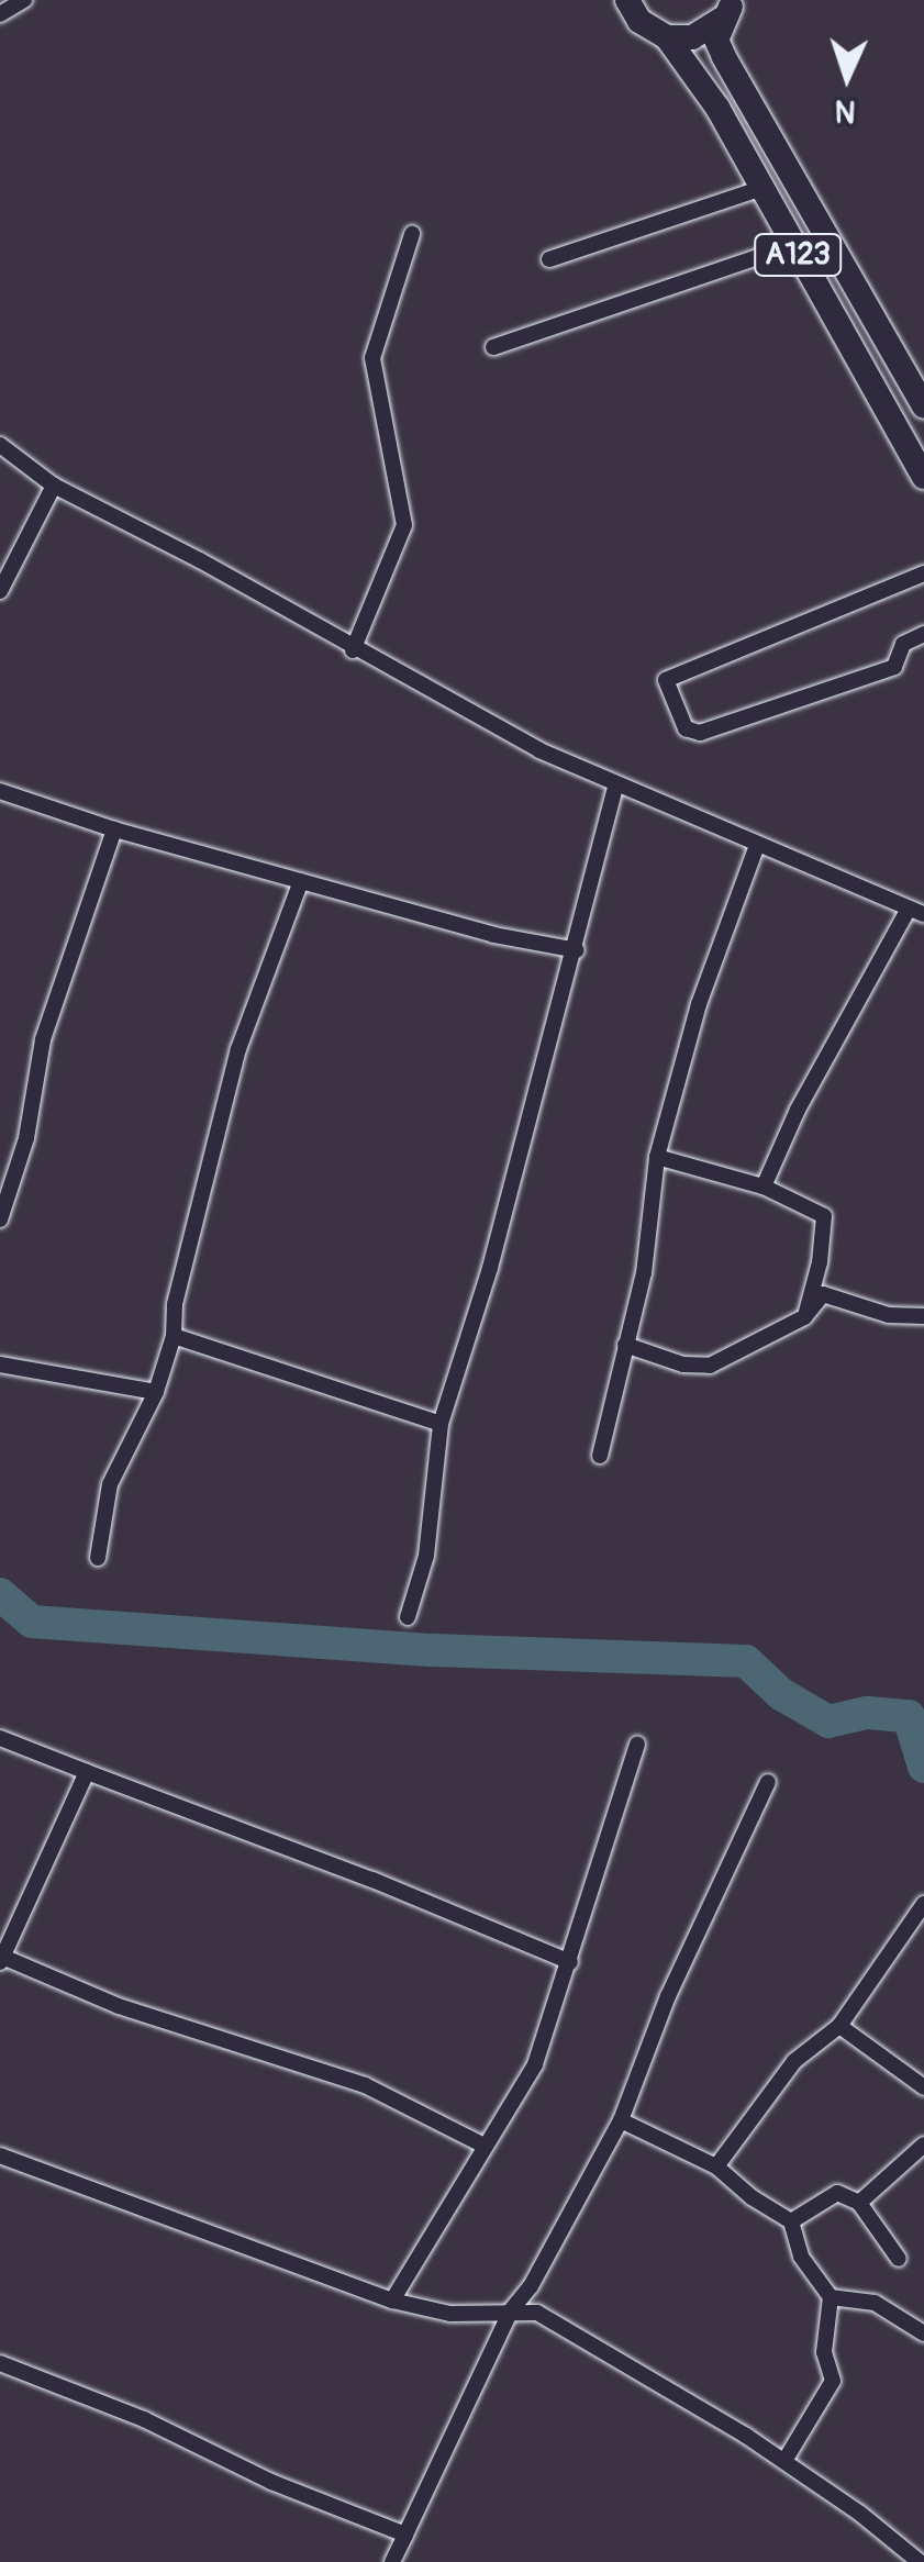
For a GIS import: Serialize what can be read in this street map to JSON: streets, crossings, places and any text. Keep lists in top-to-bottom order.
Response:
{
  "streets": {
    "highway": ["A123"]
  },
  "north": "bottom"
}
